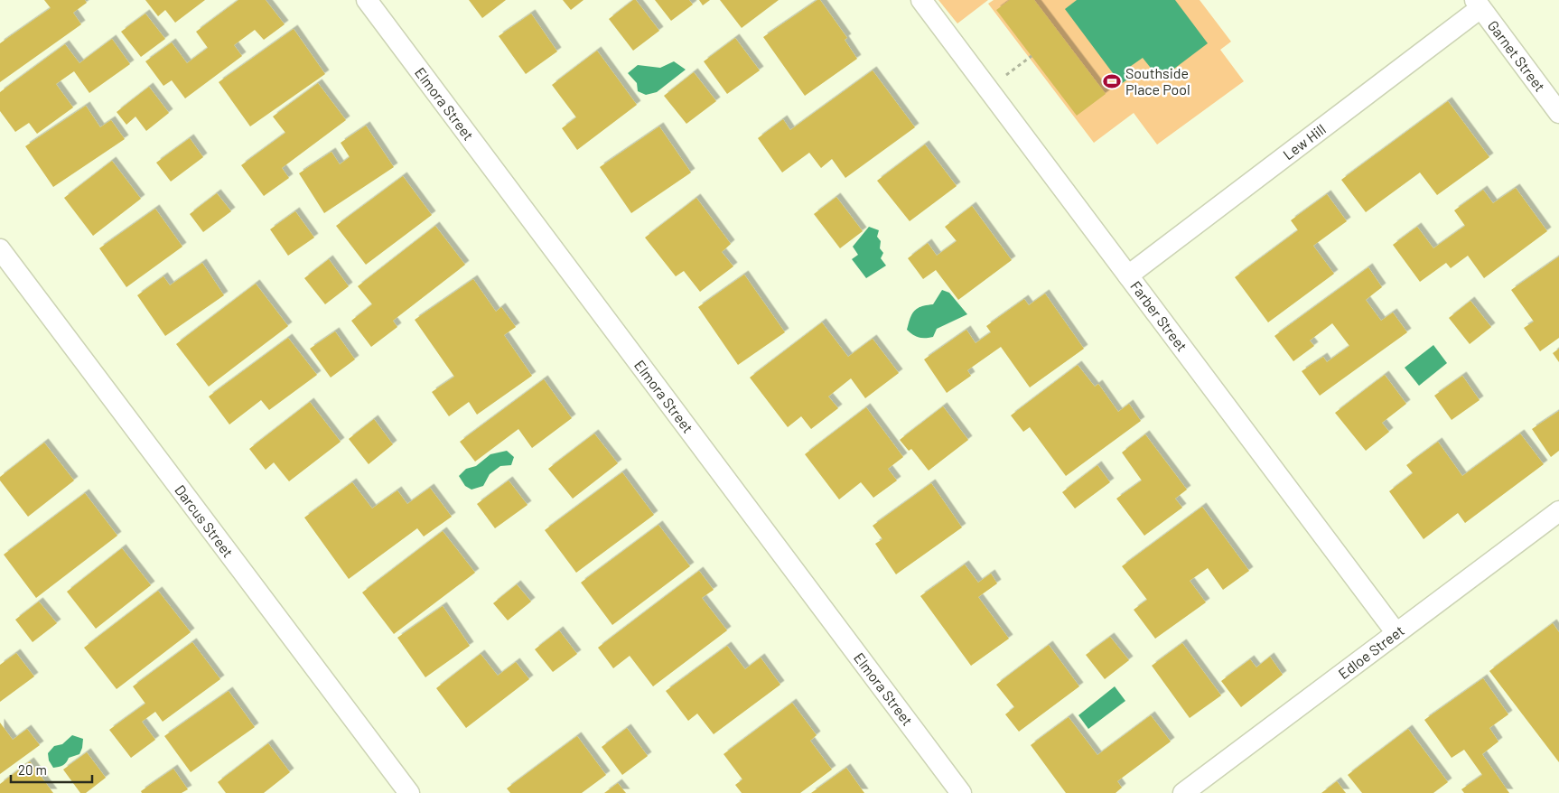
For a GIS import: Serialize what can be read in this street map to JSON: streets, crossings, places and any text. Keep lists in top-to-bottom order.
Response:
{
  "streets": {
    "street": [
      "Garnet Street",
      "Elmora Street",
      "Lew Hill",
      "Farber Street",
      "Darcus Street",
      "Edloe Street"
    ]
  },
  "crossings": [
    ["Garnet Street", "Lew Hill"],
    ["Lew Hill", "Farber Street"],
    ["Farber Street", "Edloe Street"]
  ],
  "places": {
    "sports": ["Southside Place Pool"]
  },
  "scale_bar": "20 m"
}
